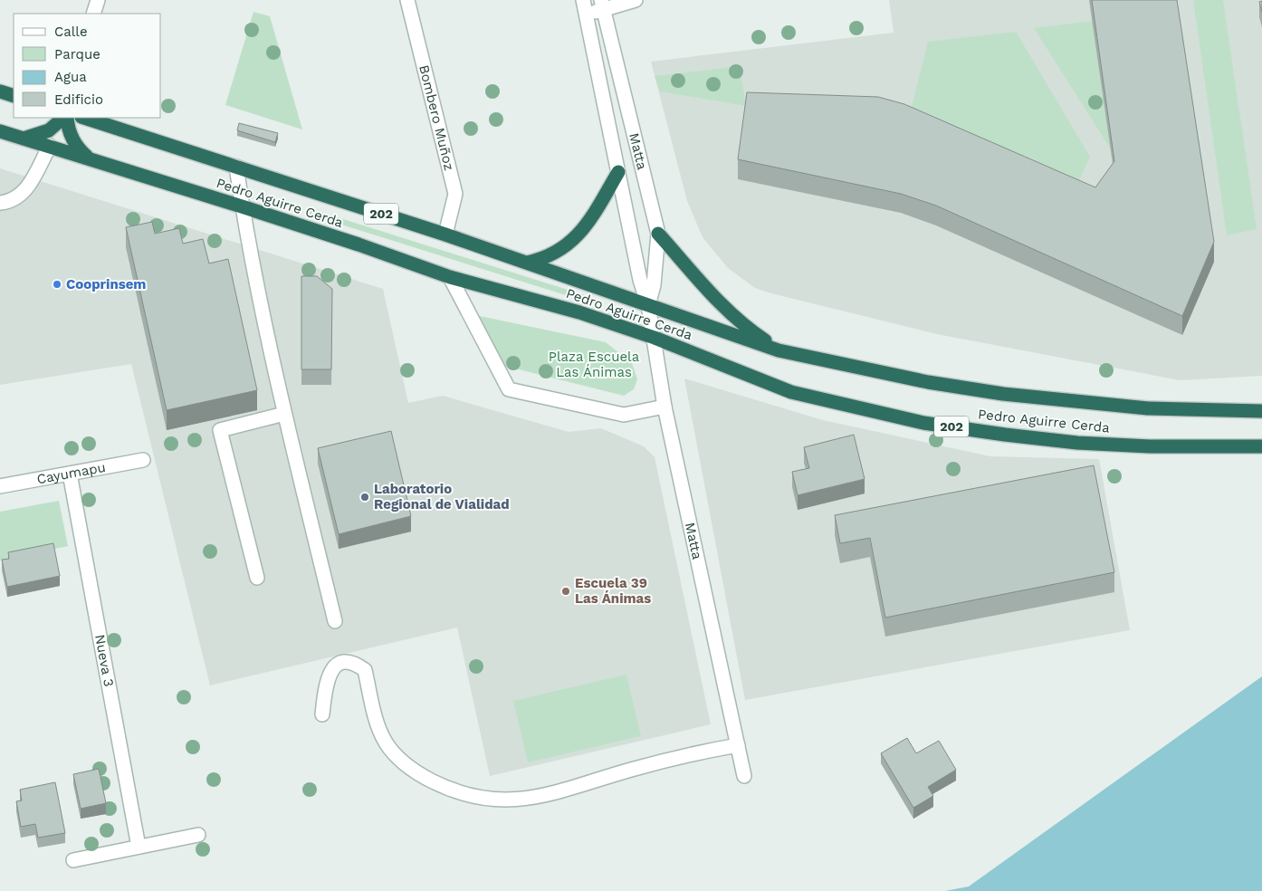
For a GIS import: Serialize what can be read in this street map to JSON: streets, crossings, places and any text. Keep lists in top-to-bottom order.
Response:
{
  "streets": {
    "highway": ["Pedro Aguirre Cerda", "202"],
    "street": [
      "Bombero Muñoz",
      "Matta",
      "Cayumapu",
      "Nueva 3"
    ]
  },
  "crossings": [
    ["Bombero Muñoz", "Pedro Aguirre Cerda"],
    ["Matta", "Pedro Aguirre Cerda"],
    ["Cayumapu", "Nueva 3"]
  ],
  "parks": ["Plaza Escuela Las Ánimas"],
  "places": ["Cooprinsem", "Laboratorio Regional de Vialidad", "Escuela 39 Las Ánimas"],
  "legend": [
    "Calle",
    "Parque",
    "Agua",
    "Edificio"
  ]
}
